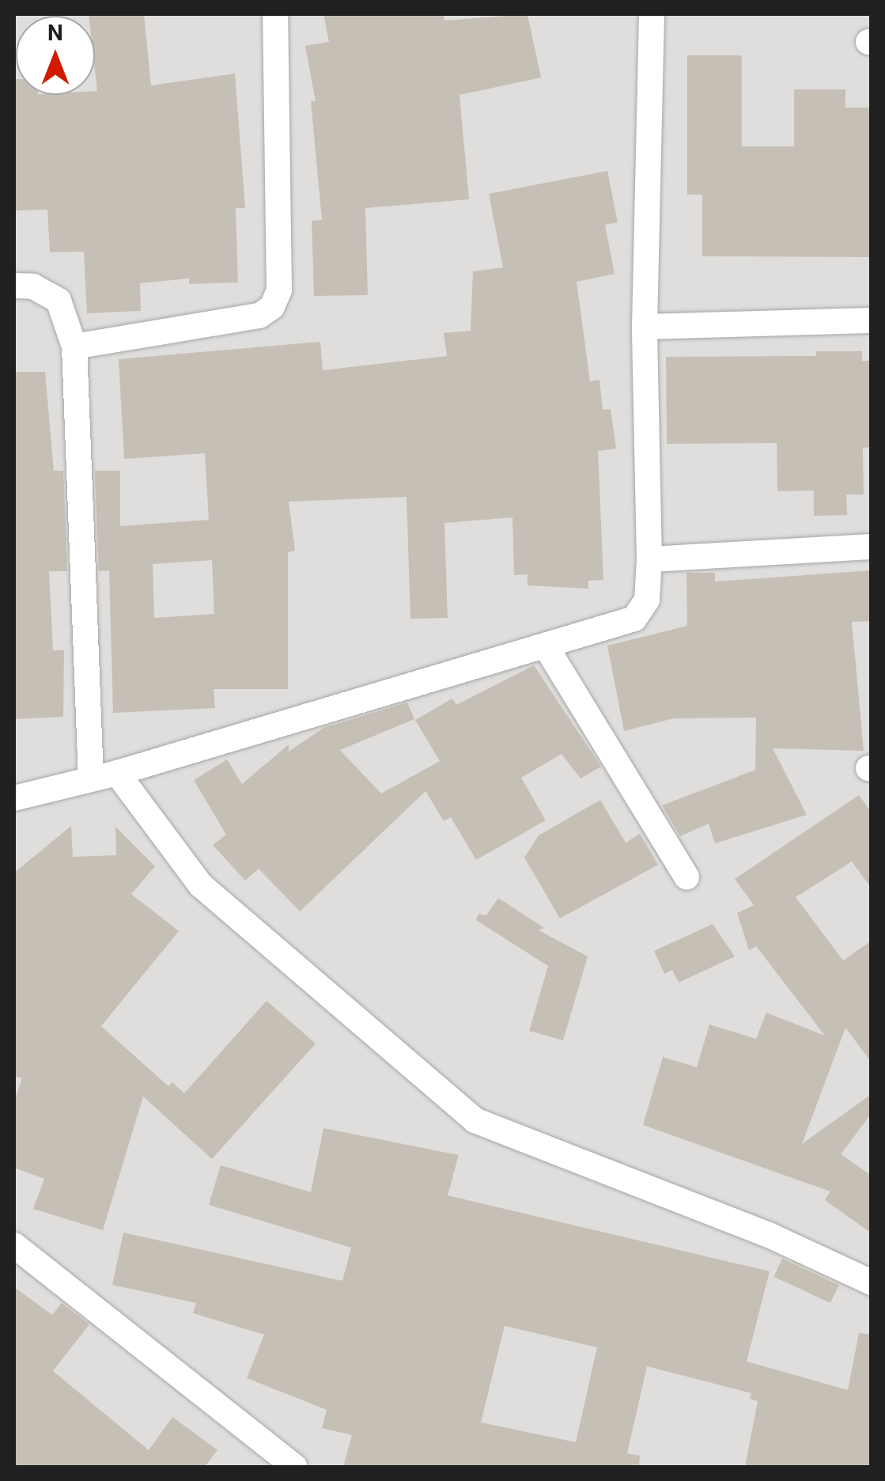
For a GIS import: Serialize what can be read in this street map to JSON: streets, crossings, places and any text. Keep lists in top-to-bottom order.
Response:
{
  "north": "top"
}
